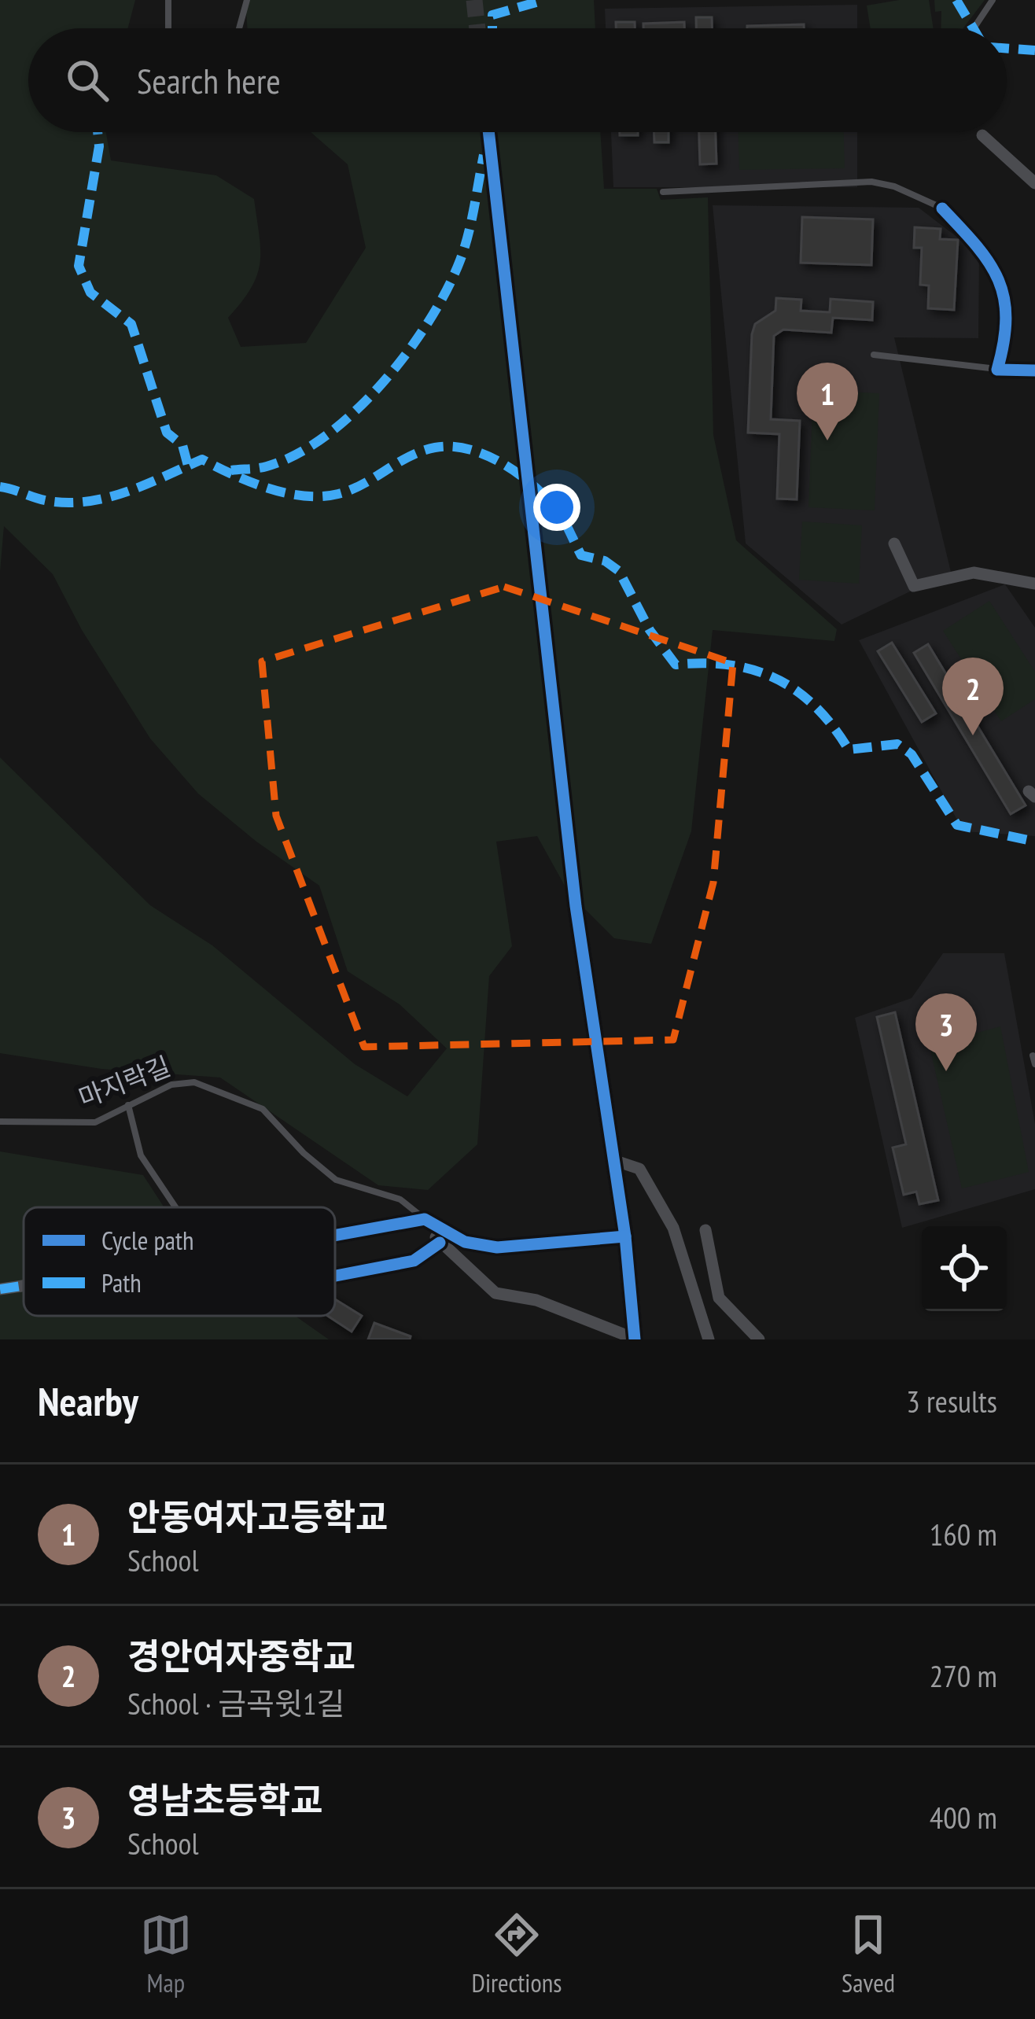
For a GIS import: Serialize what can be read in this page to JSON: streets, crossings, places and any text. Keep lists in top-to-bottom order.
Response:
{
  "streets": {
    "street": ["마지락길"]
  },
  "legend": ["Cycle path", "Path"],
  "page": {
    "search": "Search here",
    "pins": ["1", "2", "3"],
    "heading": ["Nearby", "3 results"],
    "list": [
      {
        "mark": "1",
        "name": "안동여자고등학교",
        "note": "School",
        "value": "160 m"
      },
      {
        "mark": "2",
        "name": "경안여자중학교",
        "note": "School · 금곡윗1길",
        "value": "270 m"
      },
      {
        "mark": "3",
        "name": "영남초등학교",
        "note": "School",
        "value": "400 m"
      }
    ],
    "nav": ["Map", "Directions", "Saved"]
  }
}
